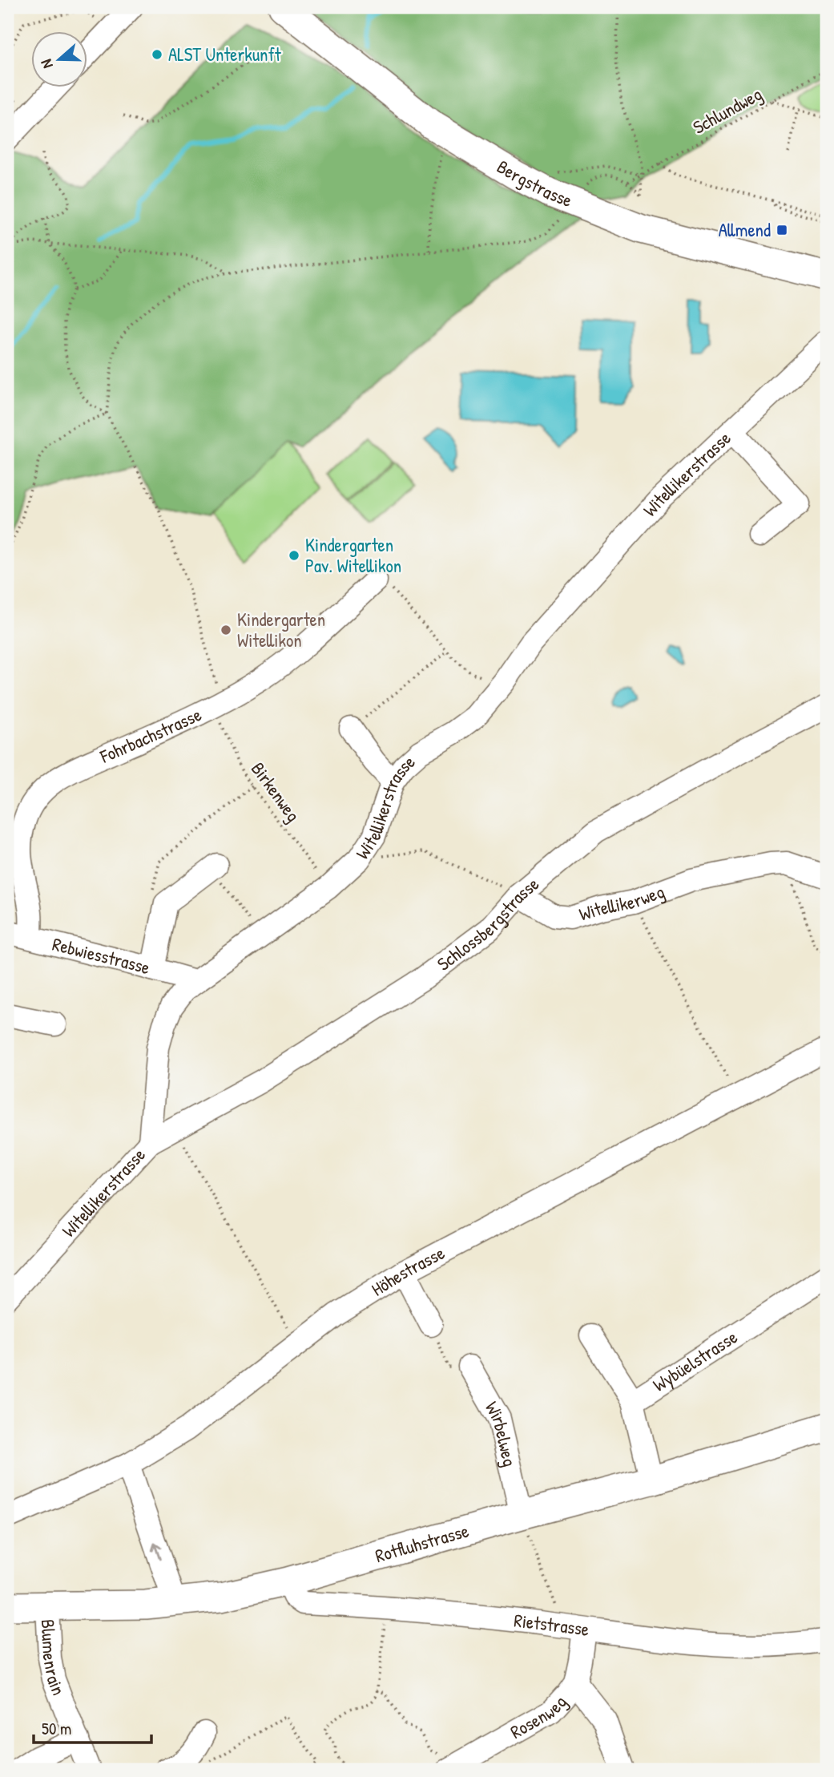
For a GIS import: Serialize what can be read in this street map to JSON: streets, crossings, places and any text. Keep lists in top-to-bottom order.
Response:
{
  "streets": {
    "main road": ["Bergstrasse", "Rotfluhstrasse"],
    "street": [
      "Witellikerstrasse",
      "Fohrbachstrasse",
      "Witellikerweg",
      "Schlossbergstrasse",
      "Rebwiesstrasse",
      "Höhestrasse",
      "Wybüelstrasse",
      "Wirbelweg",
      "Rietstrasse",
      "Blumenrain",
      "Rosenweg"
    ],
    "path": ["Schlundweg", "Birkenweg"]
  },
  "crossings": [
    ["Witellikerstrasse", "Birkenweg"],
    ["Witellikerstrasse", "Schlossbergstrasse"],
    ["Witellikerstrasse", "Rebwiesstrasse"],
    ["Fohrbachstrasse", "Birkenweg"],
    ["Fohrbachstrasse", "Rebwiesstrasse"],
    ["Witellikerweg", "Schlossbergstrasse"],
    ["Wybüelstrasse", "Rotfluhstrasse"],
    ["Wirbelweg", "Rotfluhstrasse"],
    ["Rotfluhstrasse", "Rietstrasse"],
    ["Rotfluhstrasse", "Blumenrain"],
    ["Rietstrasse", "Rosenweg"]
  ],
  "places": {
    "other": ["ALST Unterkunft", "Kindergarten Pav. Witellikon", "Kindergarten Witellikon"],
    "transit": ["Allmend"]
  },
  "scale_bar": "50 m",
  "north": "left"
}
